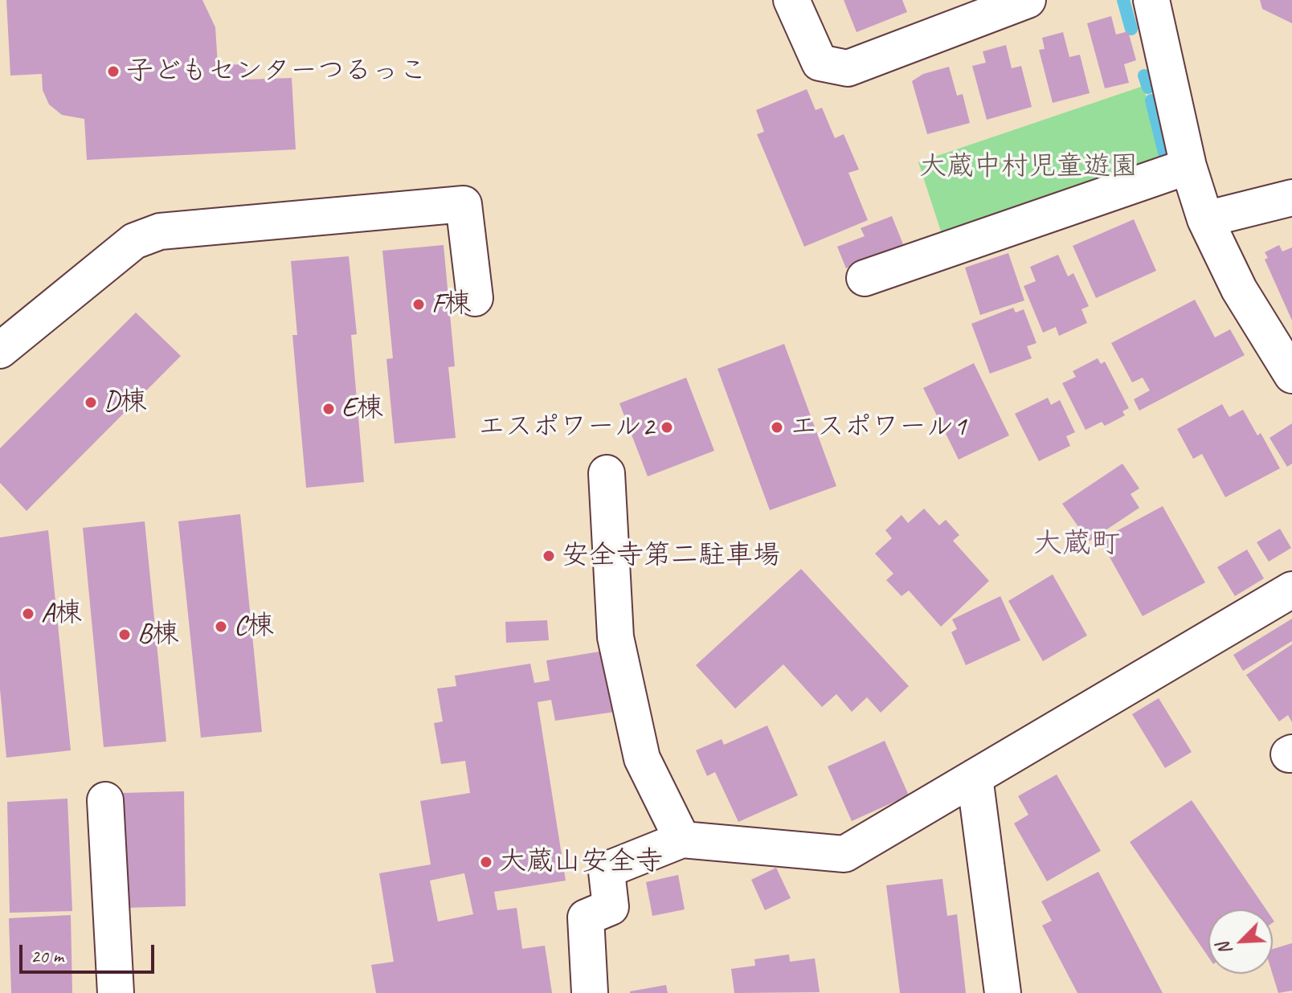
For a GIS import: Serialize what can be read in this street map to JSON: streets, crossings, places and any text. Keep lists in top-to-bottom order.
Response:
{
  "districts": ["大蔵町"],
  "parks": ["大蔵中村児童遊園"],
  "places": [
    "子どもセンターつるっこ",
    "F棟",
    "D棟",
    "E棟",
    "エスポワール2",
    "エスポワール1",
    "安全寺第二駐車場",
    "A棟",
    "C棟",
    "B棟",
    "大蔵山安全寺"
  ],
  "scale_bar": "20 m",
  "north": "bottom left"
}
